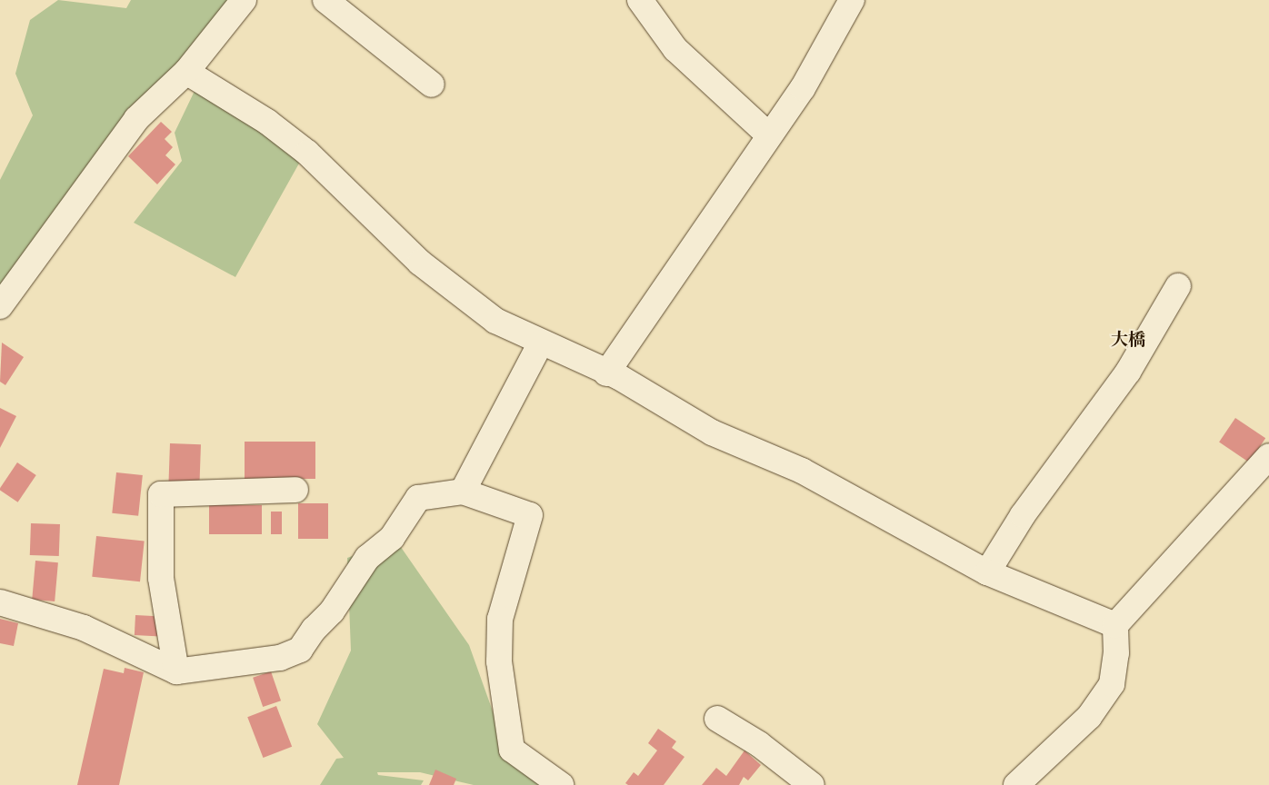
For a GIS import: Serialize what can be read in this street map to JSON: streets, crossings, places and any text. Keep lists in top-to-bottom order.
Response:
{
  "districts": ["大橋"]
}
